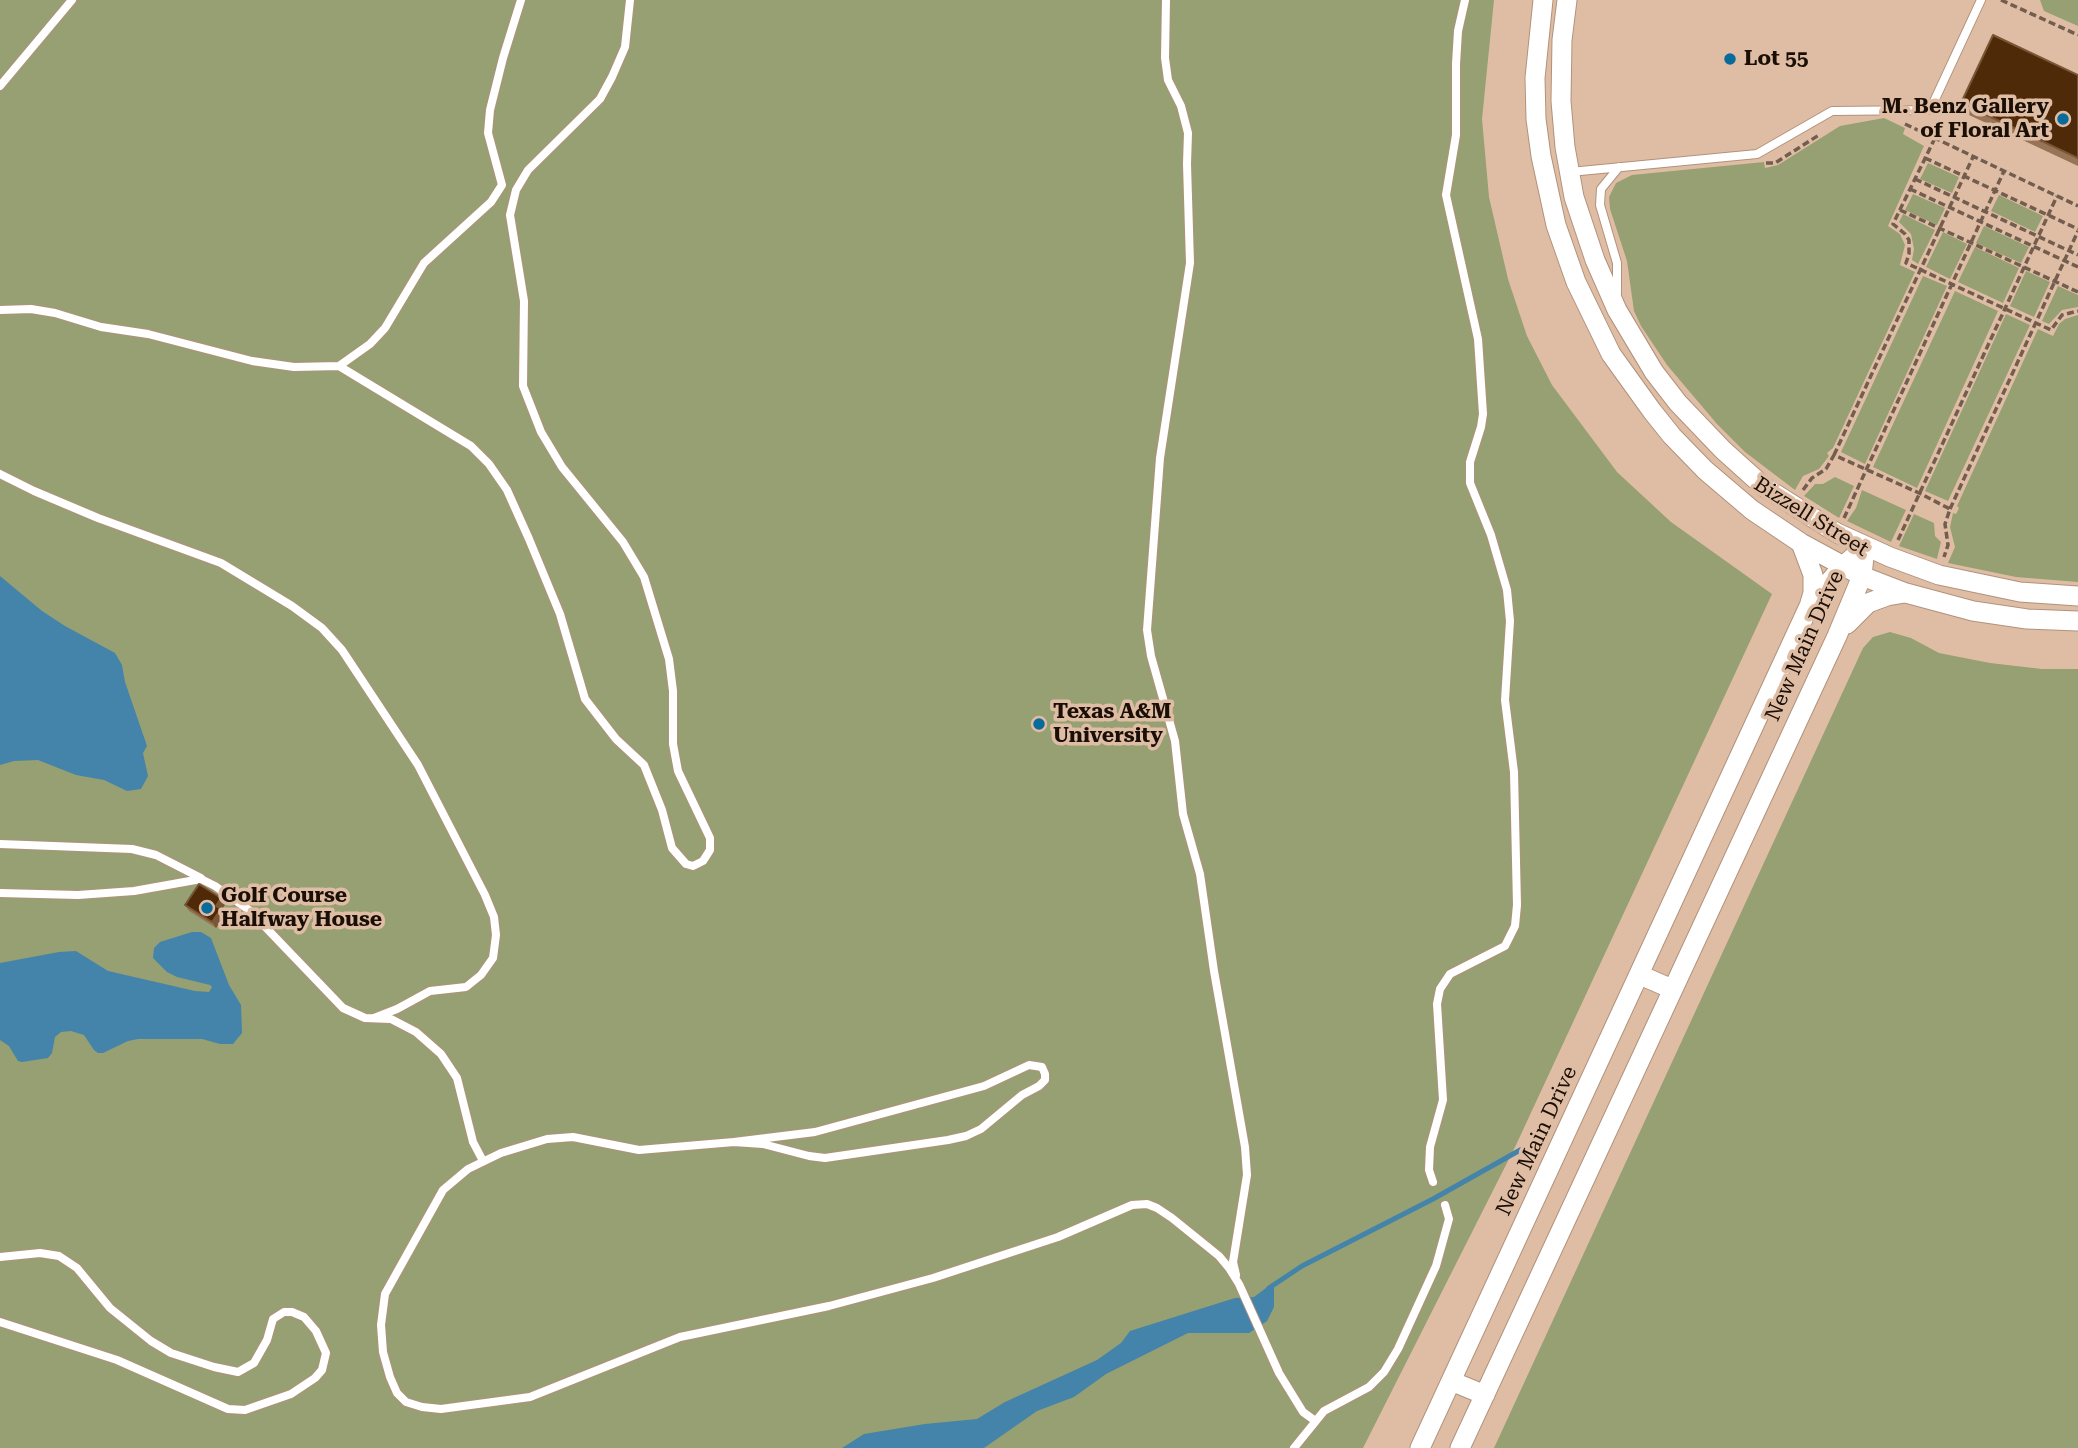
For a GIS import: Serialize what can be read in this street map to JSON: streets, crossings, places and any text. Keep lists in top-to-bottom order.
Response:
{
  "streets": {
    "street": ["Bizzell Street", "New Main Drive"]
  },
  "crossings": [
    ["Bizzell Street", "New Main Drive"]
  ],
  "places": [
    "Lot 55",
    "M. Benz Gallery of Floral Art",
    "Texas A&M University",
    "Golf Course Halfway House"
  ]
}
